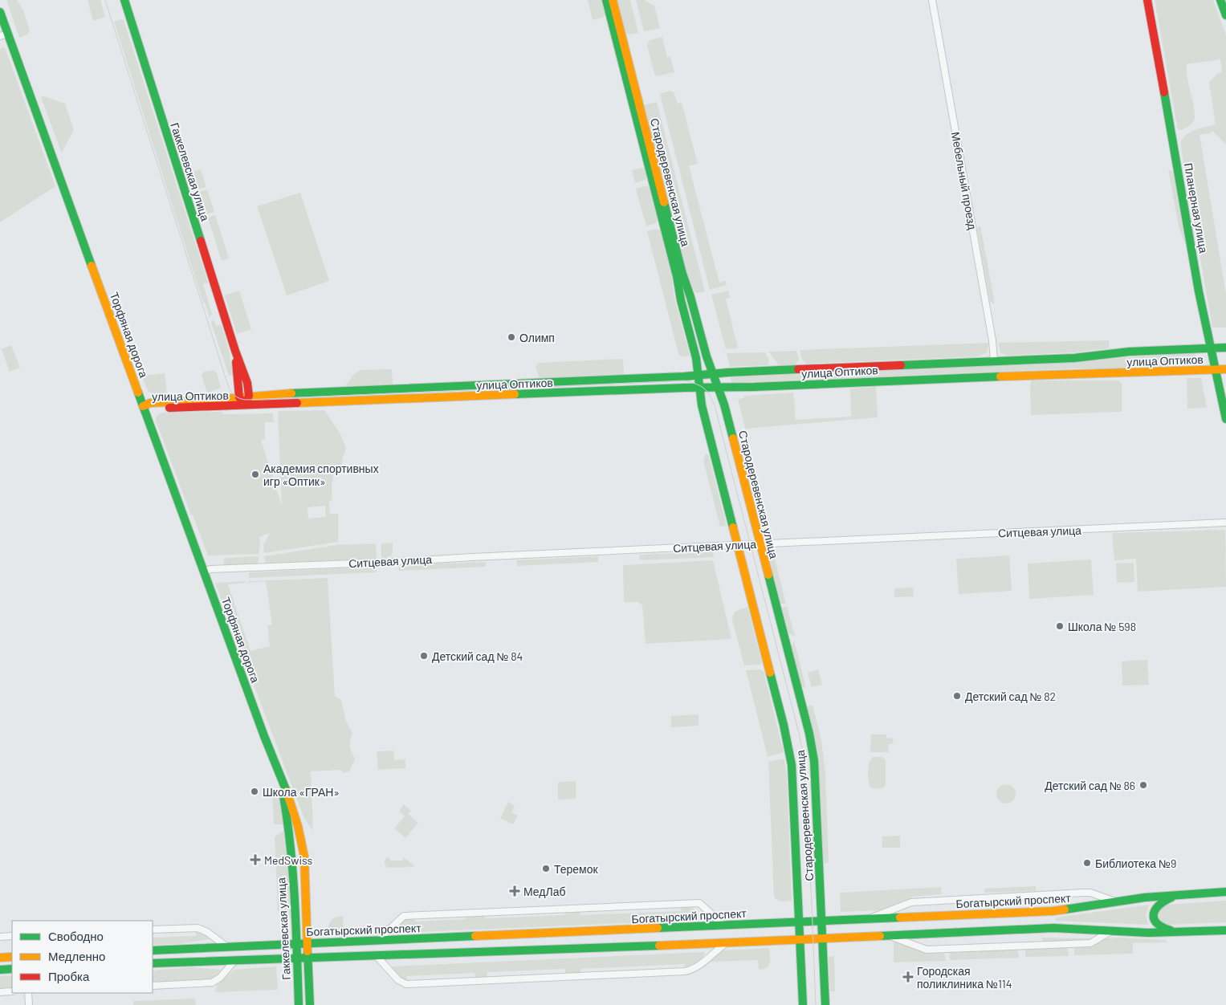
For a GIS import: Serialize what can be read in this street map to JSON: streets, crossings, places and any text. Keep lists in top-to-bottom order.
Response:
{
  "streets": {
    "main road": [
      "Гаккелевская улица",
      "Стародеревенская улица",
      "Планерная улица",
      "Торфяная дорога",
      "улица Оптиков",
      "Богатырский проспект"
    ],
    "street": ["Мебельный проезд", "Ситцевая улица"]
  },
  "crossings": [
    ["Гаккелевская улица", "Торфяная дорога"],
    ["Гаккелевская улица", "улица Оптиков"],
    ["Гаккелевская улица", "Богатырский проспект"],
    ["Мебельный проезд", "улица Оптиков"],
    ["Стародеревенская улица", "улица Оптиков"],
    ["Стародеревенская улица", "Ситцевая улица"],
    ["Стародеревенская улица", "Богатырский проспект"],
    ["Планерная улица", "улица Оптиков"],
    ["Торфяная дорога", "улица Оптиков"],
    ["Торфяная дорога", "Ситцевая улица"]
  ],
  "places": {
    "other": [
      "Олимп",
      "Академия спортивных игр «Оптик»",
      "Школа № 598",
      "Детский сад № 84",
      "Детский сад № 82",
      "Детский сад № 86",
      "Школа «ГРАН»",
      "Библиотека №9",
      "Теремок"
    ],
    "health": ["MedSwiss", "МедЛаб", "Городская поликлиника №114"]
  },
  "legend": ["Свободно", "Медленно", "Пробка"]
}
